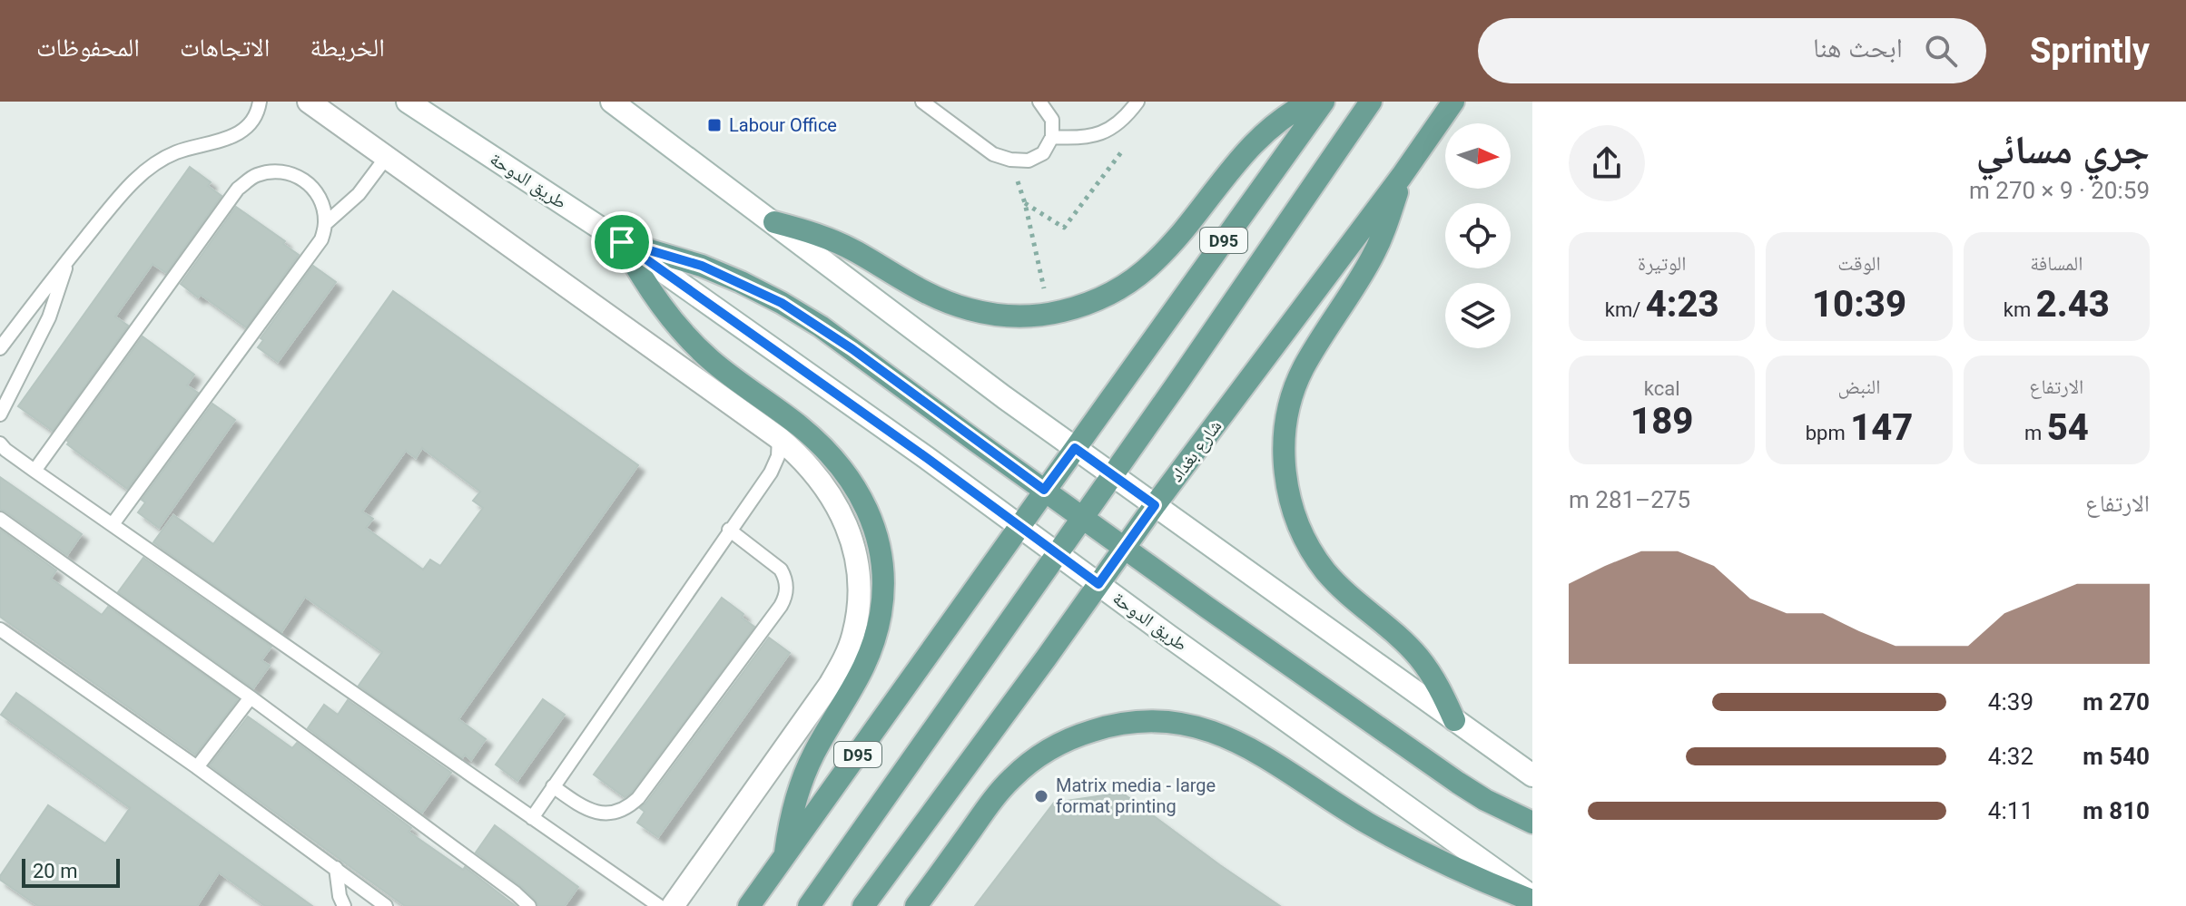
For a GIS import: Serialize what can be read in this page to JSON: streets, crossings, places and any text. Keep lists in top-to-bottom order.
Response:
{
  "streets": {
    "main road": ["طريق الدوحة", "D95", "شارع بغداد"]
  },
  "crossings": [
    ["طريق الدوحة", "D95"],
    ["طريق الدوحة", "شارع بغداد"]
  ],
  "places": {
    "transit": ["Labour Office"],
    "other": ["Matrix media - large format printing"]
  },
  "scale_bar": "20 m",
  "north": "right",
  "page": {
    "header": "Sprintly",
    "search": "ابحث هنا",
    "nav": ["الخريطة", "الاتجاهات", "المحفوظات"],
    "heading": ["جري مسائي", "20:59 · 9 × 270 m"],
    "stats": [
      ["المسافة", "2.43 km"],
      ["الوقت", "10:39"],
      ["الوتيرة", "4:23 /km"],
      ["الارتفاع", "54 m"],
      ["النبض", "147 bpm"],
      ["kcal", "189"]
    ],
    "chart": ["الارتفاع", "275–281 m"],
    "list": [
      {
        "name": "270 m",
        "note": "4:39"
      },
      {
        "name": "540 m",
        "note": "4:32"
      },
      {
        "name": "810 m",
        "note": "4:11"
      }
    ],
    "scale": "20 m"
  }
}
